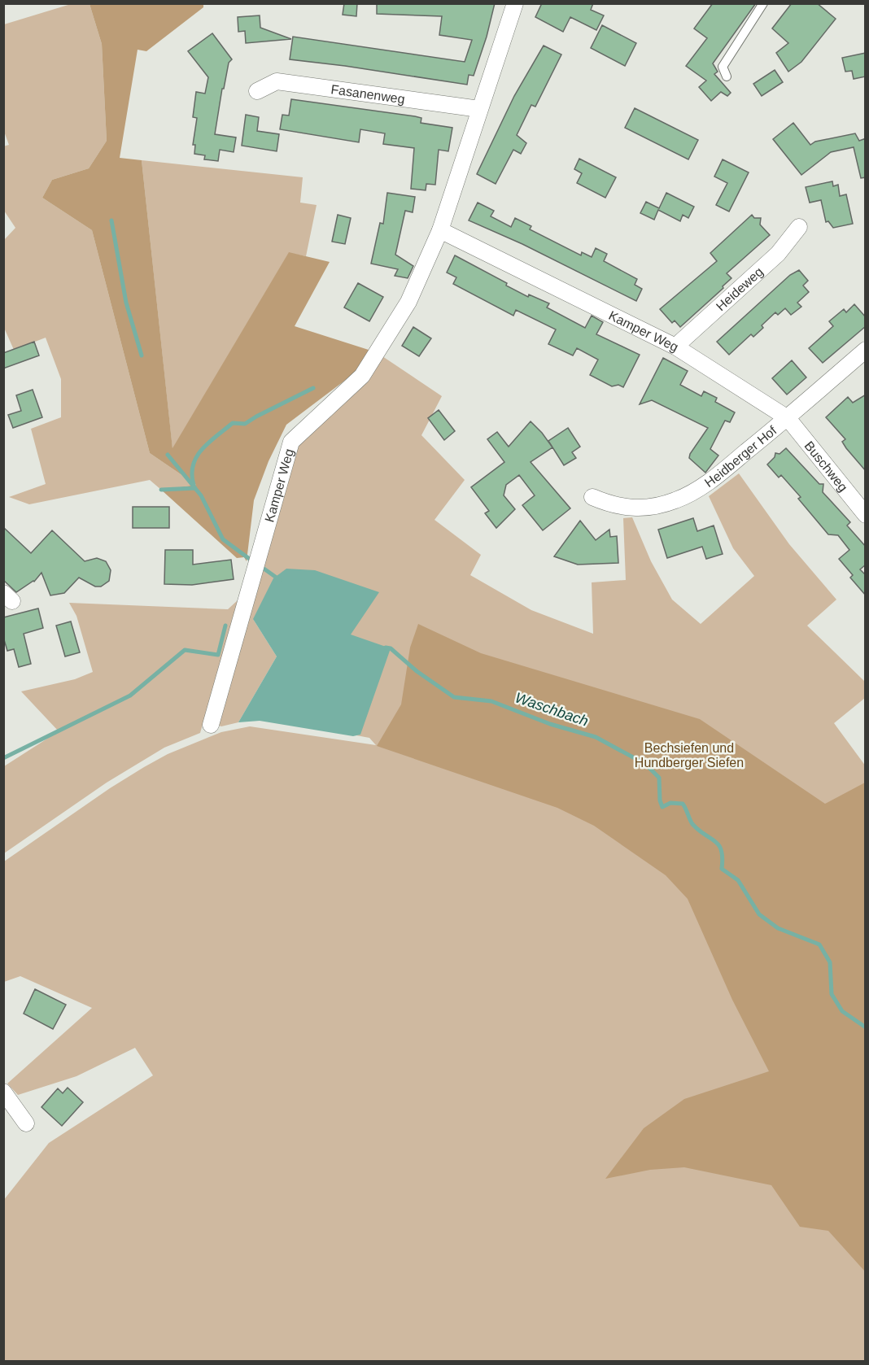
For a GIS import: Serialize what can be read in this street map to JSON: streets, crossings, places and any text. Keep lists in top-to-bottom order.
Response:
{
  "streets": {
    "street": [
      "Fasanenweg",
      "Heideweg",
      "Kamper Weg",
      "Heidberger Hof",
      "Buschweg"
    ]
  },
  "crossings": [
    ["Fasanenweg", "Kamper Weg"],
    ["Heideweg", "Kamper Weg"],
    ["Kamper Weg", "Heidberger Hof"],
    ["Kamper Weg", "Buschweg"],
    ["Heidberger Hof", "Buschweg"]
  ],
  "water": ["Waschbach"],
  "parks": ["Bechsiefen und Hundberger Siefen"]
}
